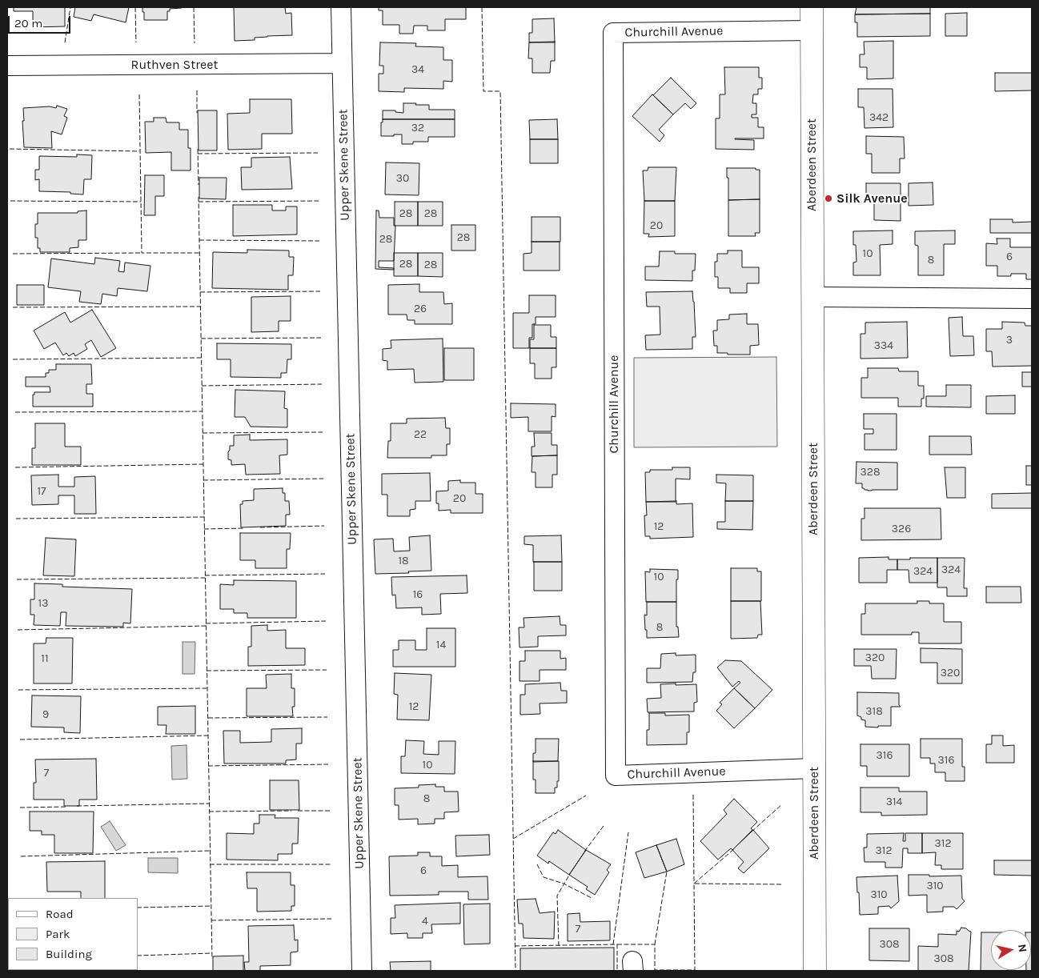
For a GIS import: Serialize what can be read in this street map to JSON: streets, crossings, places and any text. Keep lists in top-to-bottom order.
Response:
{
  "streets": {
    "main road": ["Aberdeen Street"],
    "street": ["Churchill Avenue", "Ruthven Street", "Upper Skene Street"]
  },
  "crossings": [
    ["Churchill Avenue", "Aberdeen Street"],
    ["Ruthven Street", "Upper Skene Street"]
  ],
  "places": ["Silk Avenue"],
  "house_numbers": [
    "34",
    "342",
    "32",
    "30",
    "28",
    "28",
    "20",
    "28",
    "28",
    "10",
    "6",
    "8",
    "28",
    "28",
    "26",
    "3",
    "334",
    "22",
    "328",
    "17",
    "20",
    "12",
    "326",
    "18",
    "324",
    "324",
    "10",
    "16",
    "13",
    "8",
    "14",
    "320",
    "11",
    "320",
    "12",
    "318",
    "9",
    "316",
    "316",
    "10",
    "7",
    "8",
    "314",
    "312",
    "312",
    "6",
    "310",
    "310",
    "4",
    "7",
    "308",
    "308"
  ],
  "legend": ["Road", "Park", "Building"],
  "scale_bar": "20 m",
  "north": "right"
}
